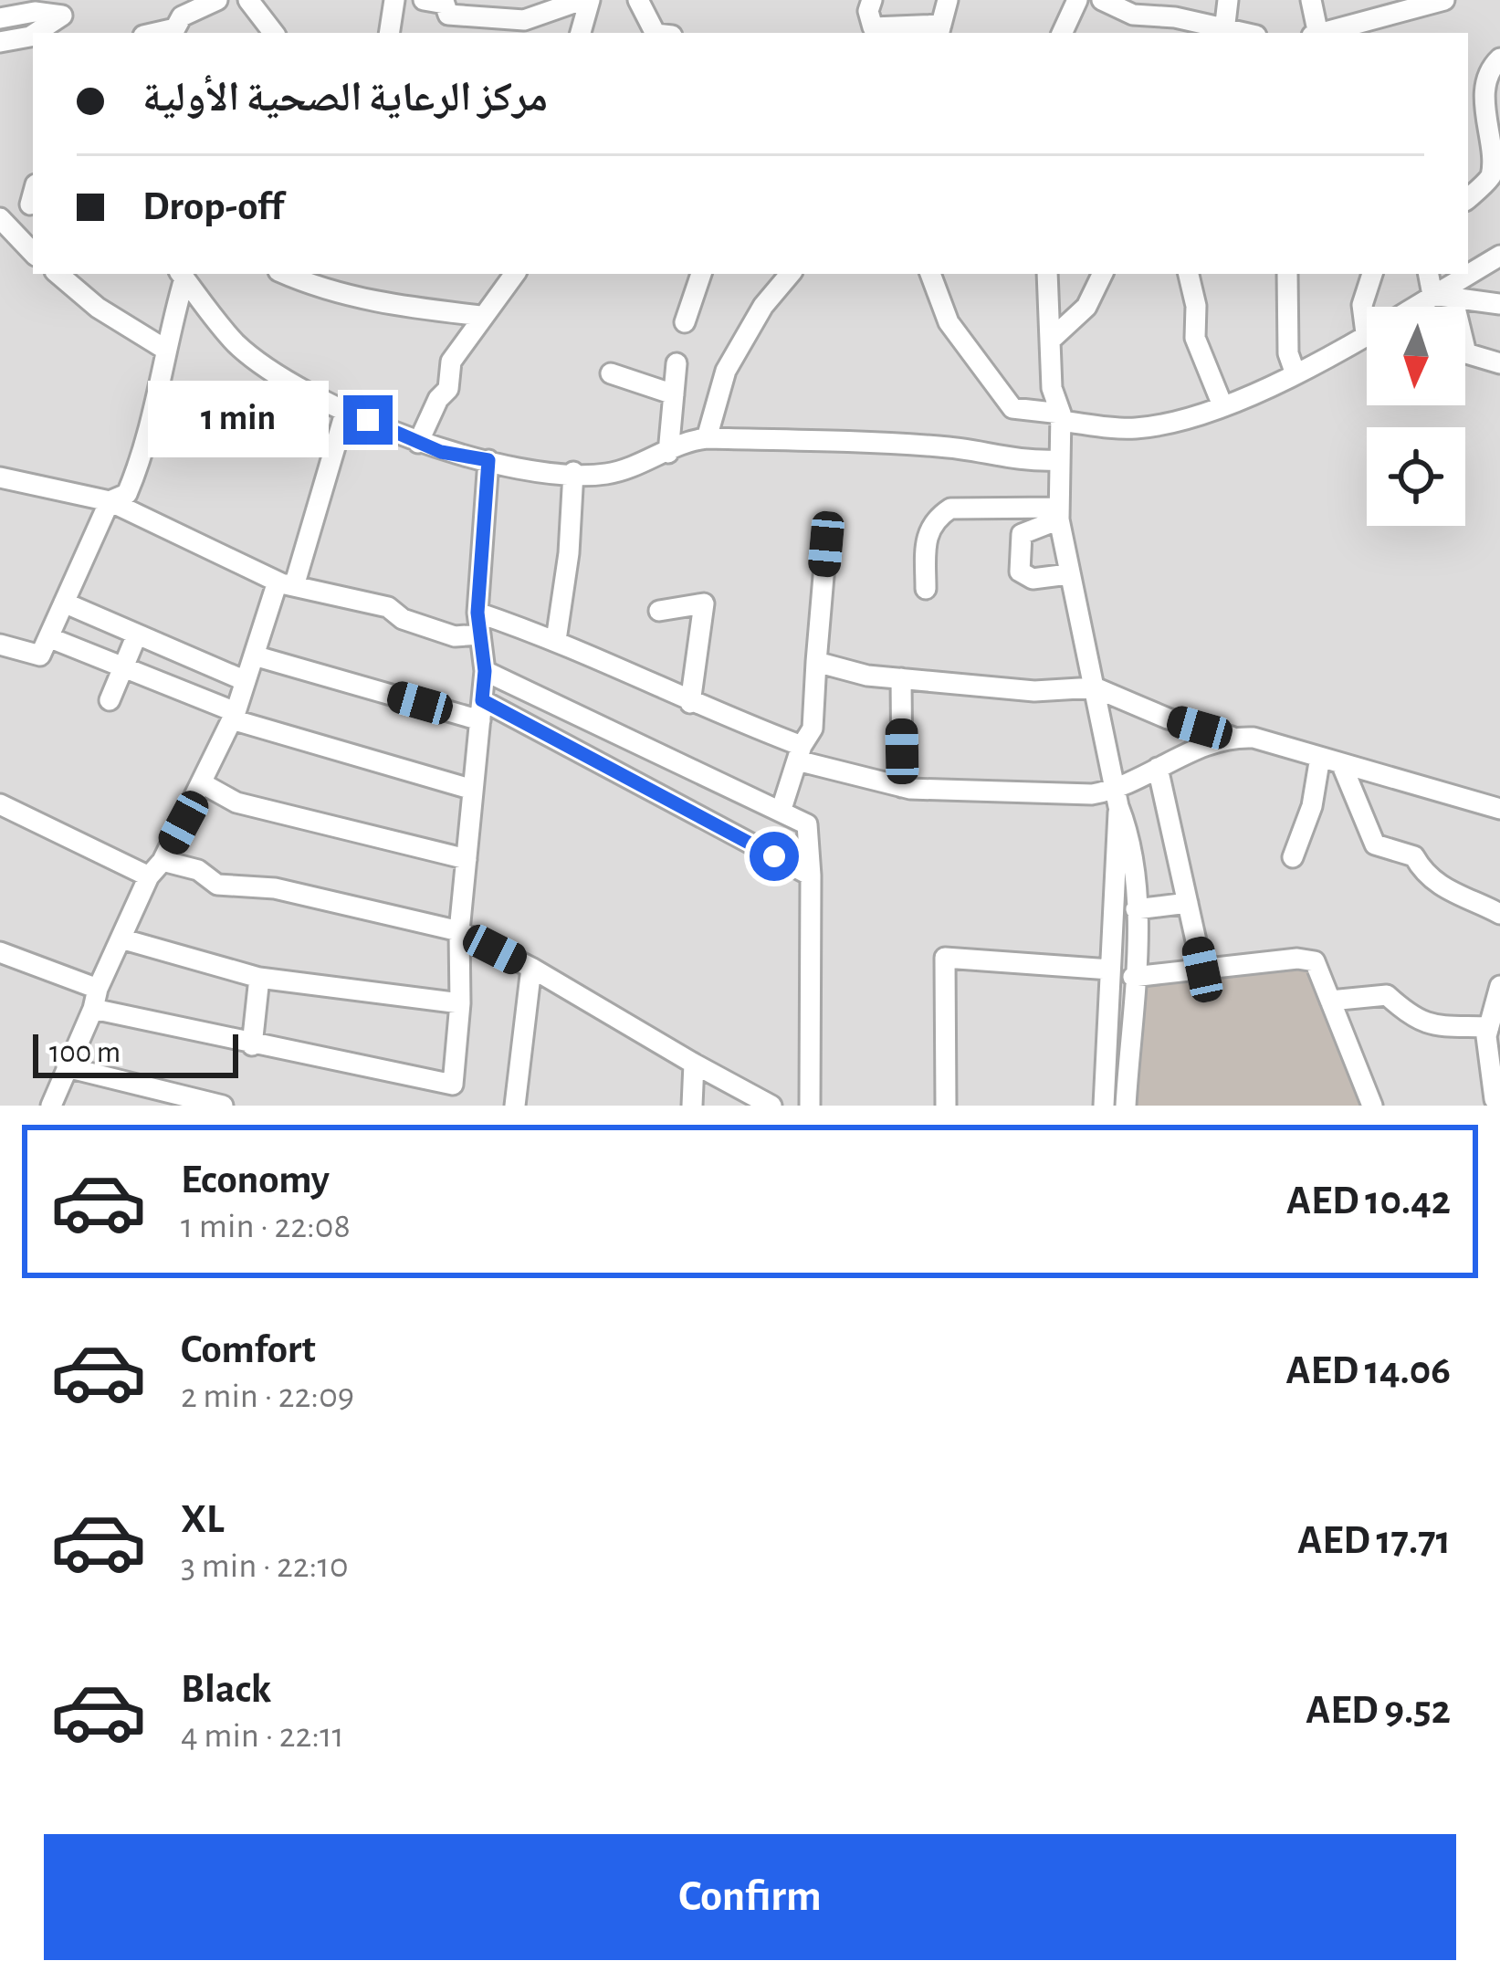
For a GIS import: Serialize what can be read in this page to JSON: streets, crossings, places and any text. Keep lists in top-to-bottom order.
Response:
{
  "scale_bar": "100 m",
  "north": "bottom",
  "page": {
    "banner": ["مركز الرعاية الصحية الأولية", "Drop-off"],
    "bubble": "1 min",
    "scale": "100 m",
    "list": [
      {
        "name": "Economy",
        "note": "1 min · 22:08",
        "value": "AED 10.42"
      },
      {
        "name": "Comfort",
        "note": "2 min · 22:09",
        "value": "AED 14.06"
      },
      {
        "name": "XL",
        "note": "3 min · 22:10",
        "value": "AED 17.71"
      },
      {
        "name": "Black",
        "note": "4 min · 22:11",
        "value": "AED 9.52"
      }
    ],
    "buttons": "Confirm"
  }
}
